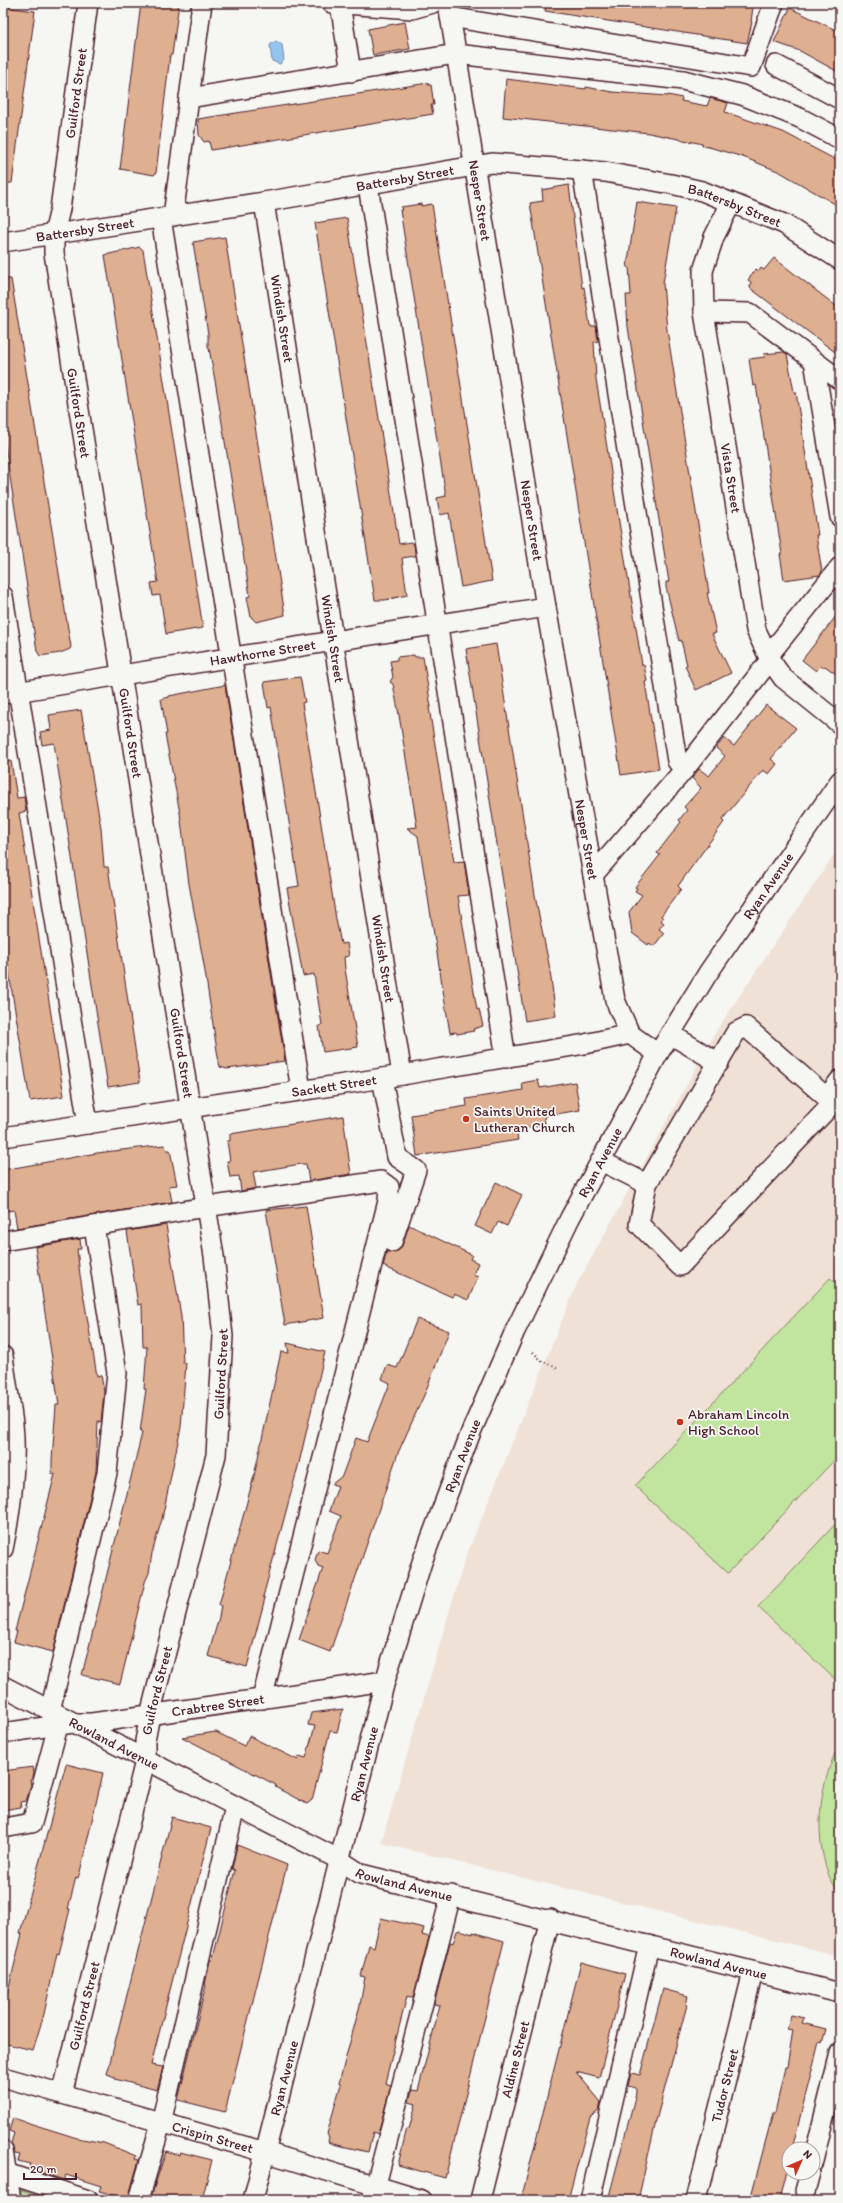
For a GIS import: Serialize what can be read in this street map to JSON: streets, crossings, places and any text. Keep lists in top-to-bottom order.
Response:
{
  "streets": {
    "street": [
      "Guilford Street",
      "Battersby Street",
      "Nesper Street",
      "Windish Street",
      "Vista Street",
      "Hawthorne Street",
      "Ryan Avenue",
      "Sackett Street",
      "Crabtree Street",
      "Rowland Avenue",
      "Aldine Street",
      "Tudor Street",
      "Crispin Street"
    ]
  },
  "crossings": [
    ["Guilford Street", "Battersby Street"],
    ["Guilford Street", "Hawthorne Street"],
    ["Guilford Street", "Sackett Street"],
    ["Guilford Street", "Crabtree Street"],
    ["Guilford Street", "Rowland Avenue"],
    ["Guilford Street", "Crispin Street"],
    ["Battersby Street", "Nesper Street"],
    ["Battersby Street", "Windish Street"],
    ["Battersby Street", "Vista Street"],
    ["Nesper Street", "Hawthorne Street"],
    ["Nesper Street", "Sackett Street"],
    ["Windish Street", "Hawthorne Street"],
    ["Windish Street", "Sackett Street"],
    ["Ryan Avenue", "Crabtree Street"],
    ["Ryan Avenue", "Rowland Avenue"],
    ["Ryan Avenue", "Crispin Street"],
    ["Crabtree Street", "Rowland Avenue"],
    ["Rowland Avenue", "Aldine Street"],
    ["Rowland Avenue", "Tudor Street"]
  ],
  "places": ["Saints United Lutheran Church", "Abraham Lincoln High School"],
  "scale_bar": "20 m",
  "north": "top right"
}
